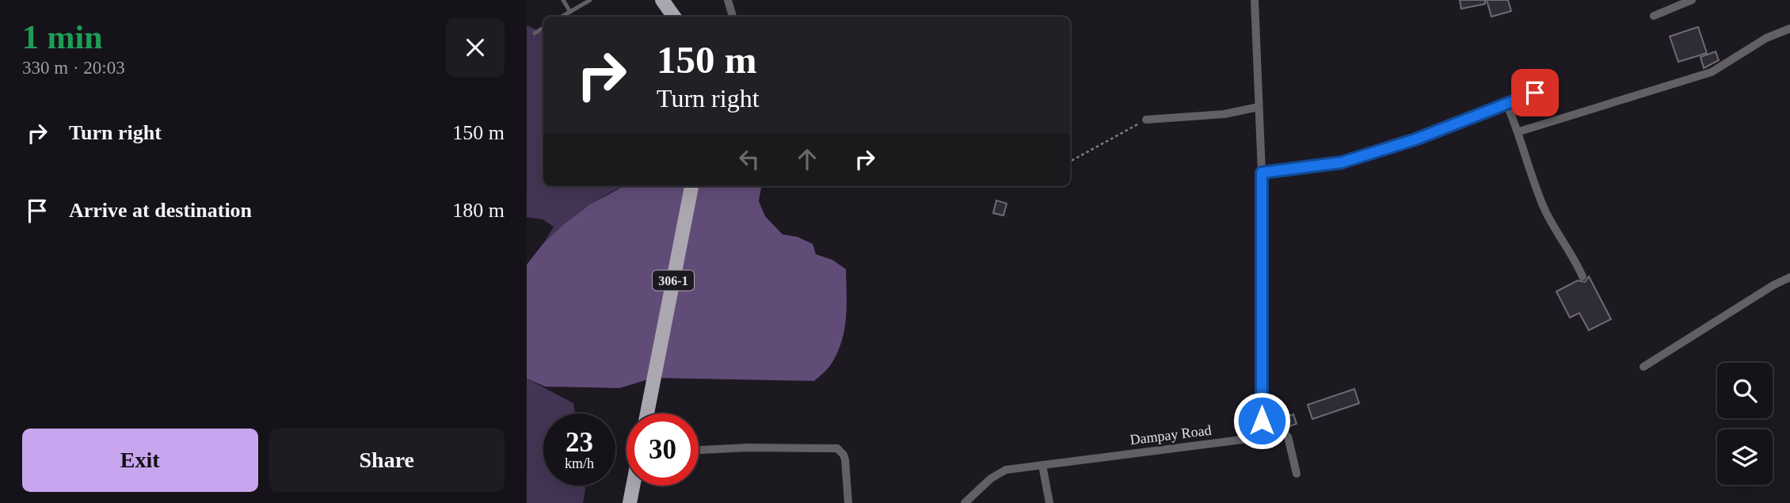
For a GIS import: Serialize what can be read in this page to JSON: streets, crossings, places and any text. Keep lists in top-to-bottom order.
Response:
{
  "streets": {
    "main road": ["306-1"],
    "street": ["Dampay Road"]
  },
  "page": {
    "heading": ["1 min", "330 m · 20:03"],
    "turn": ["150 m", "Turn right"],
    "list": [
      {
        "name": "Turn right",
        "value": "150 m"
      },
      {
        "name": "Arrive at destination",
        "value": "180 m"
      }
    ],
    "speed": "23 km/h",
    "limit": "30",
    "buttons": ["Exit", "Share"]
  }
}
